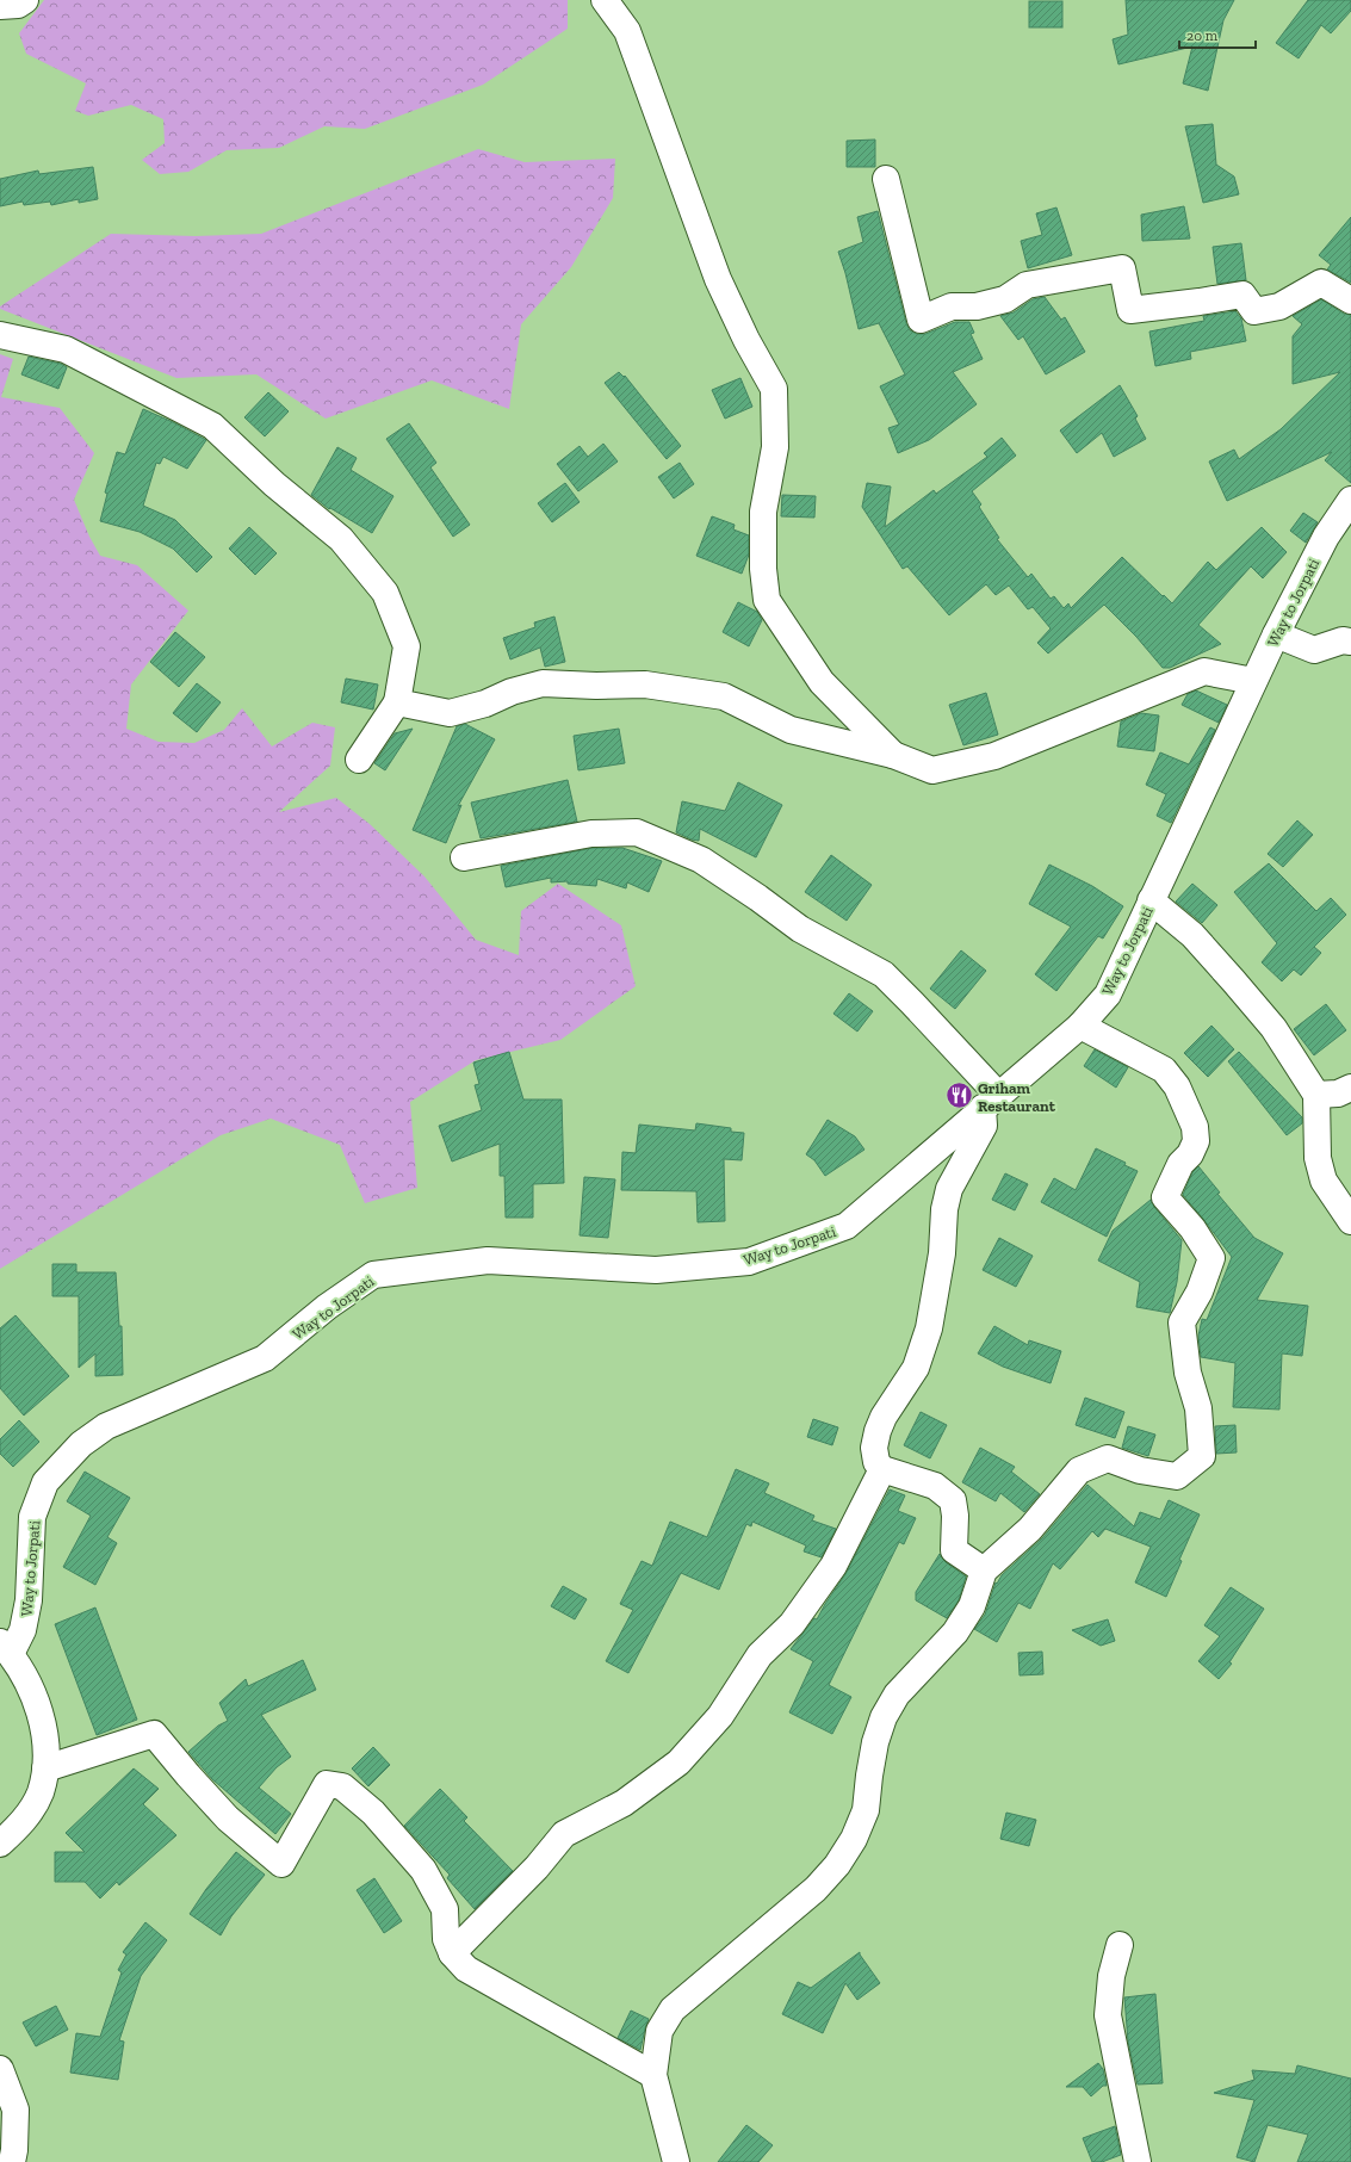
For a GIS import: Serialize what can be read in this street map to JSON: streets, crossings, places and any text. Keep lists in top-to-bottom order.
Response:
{
  "streets": {
    "street": ["Way to Jorpati"]
  },
  "places": {
    "restaurant": ["Griham Restaurant"]
  },
  "scale_bar": "20 m"
}
